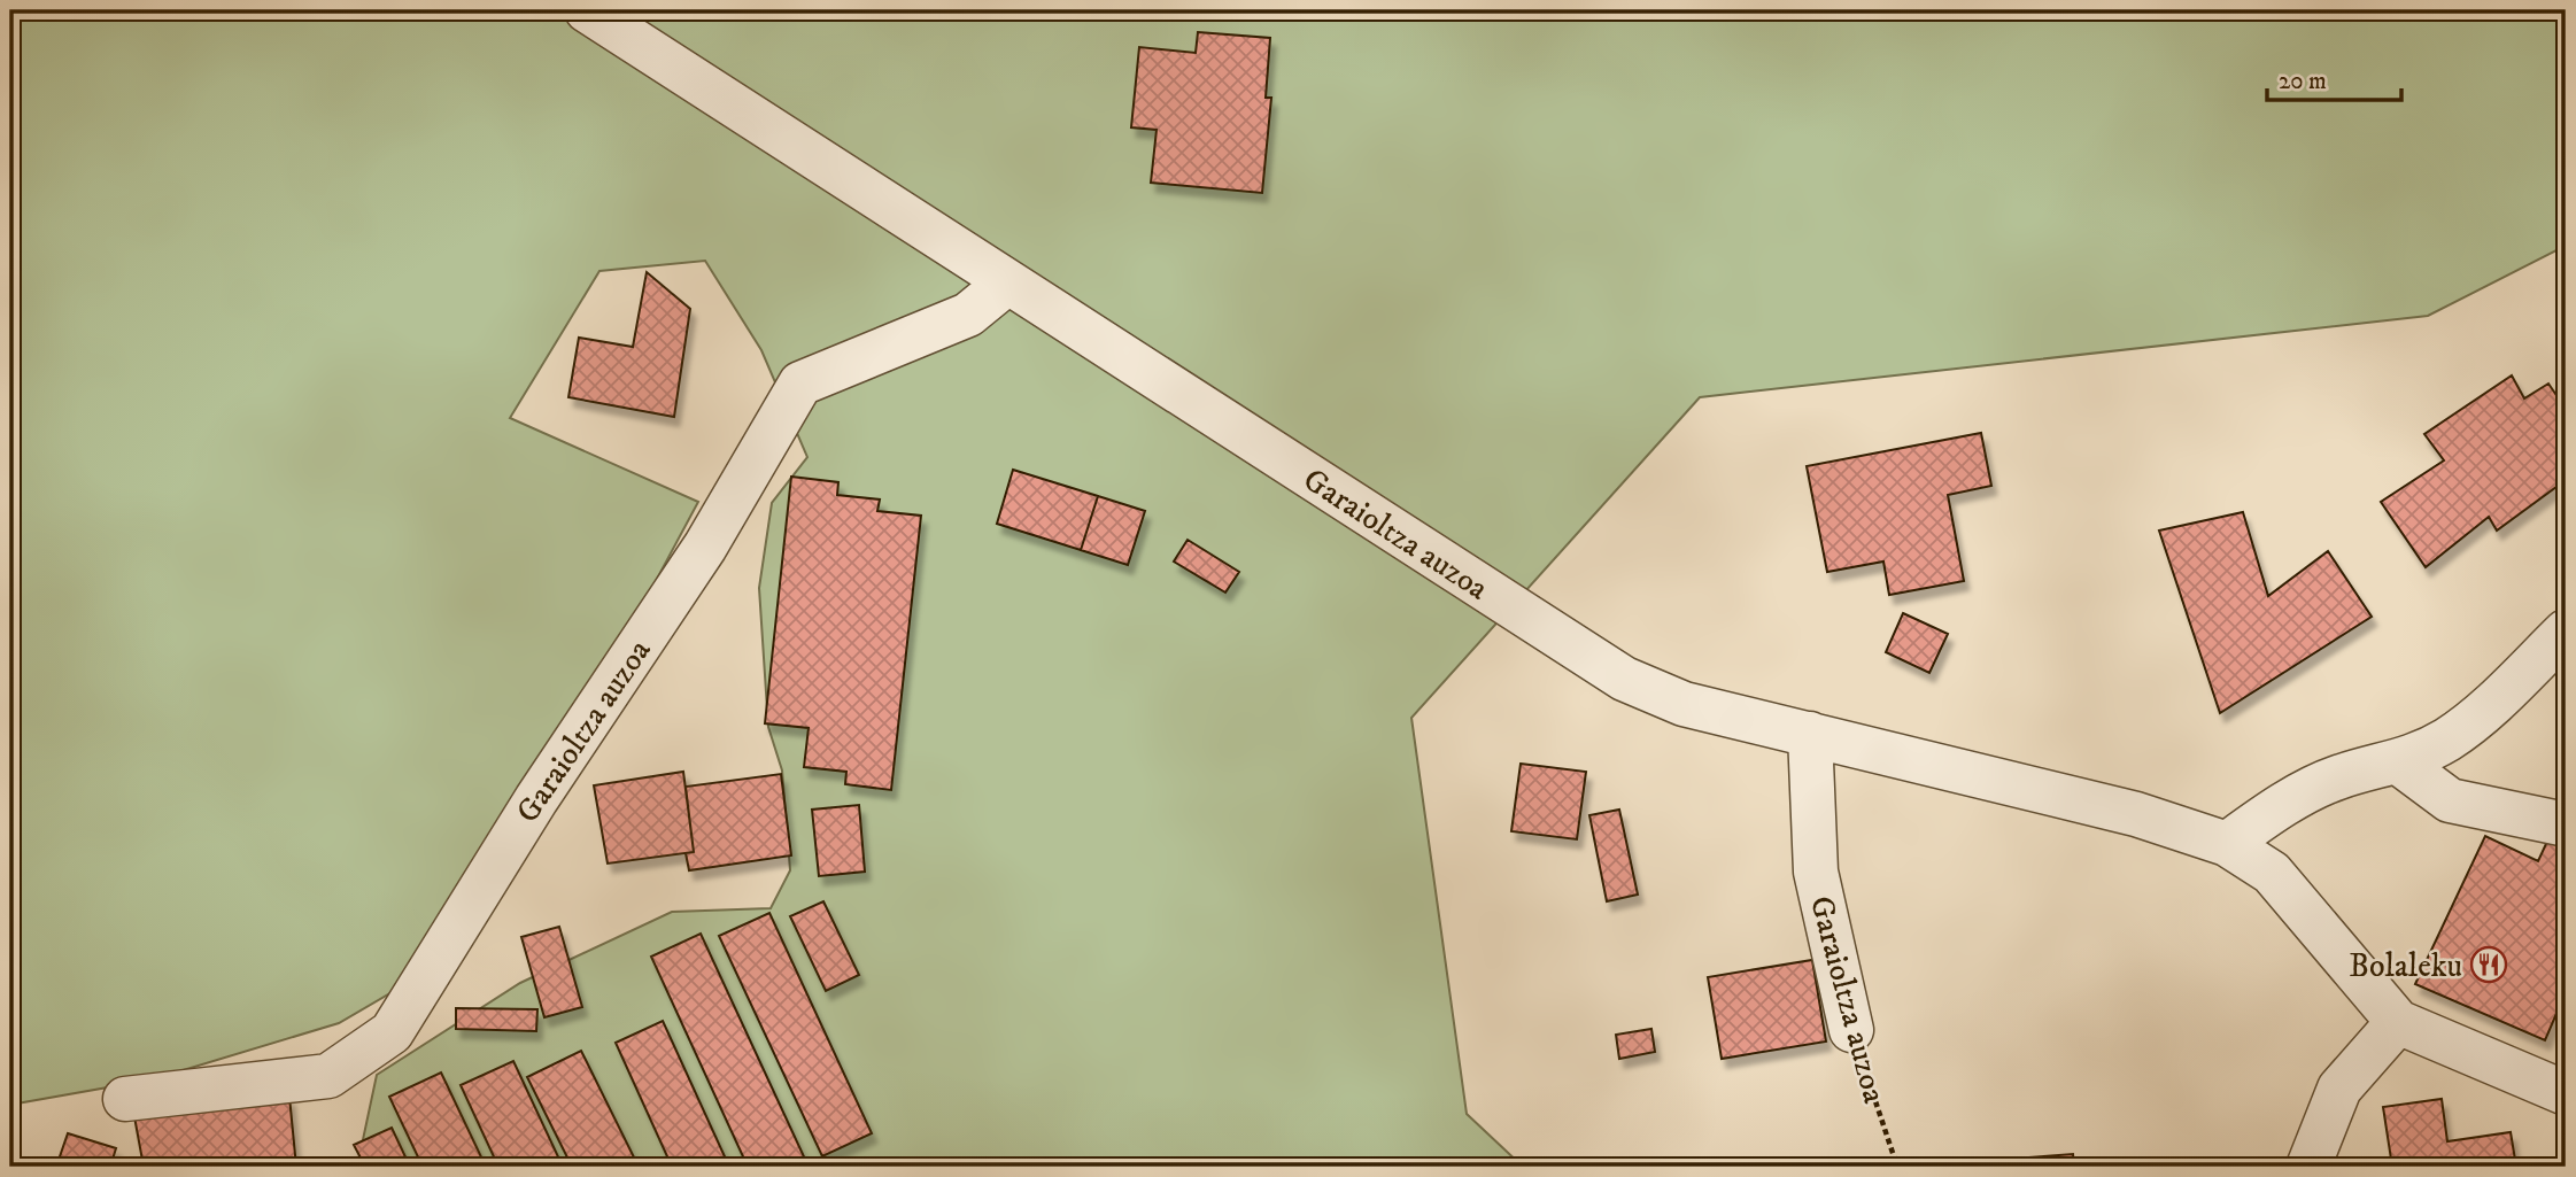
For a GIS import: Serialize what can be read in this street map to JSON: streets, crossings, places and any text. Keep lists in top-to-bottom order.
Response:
{
  "streets": {
    "street": ["Garaioltza auzoa"]
  },
  "places": {
    "restaurant": ["Bolaleku"]
  },
  "scale_bar": "20 m"
}
